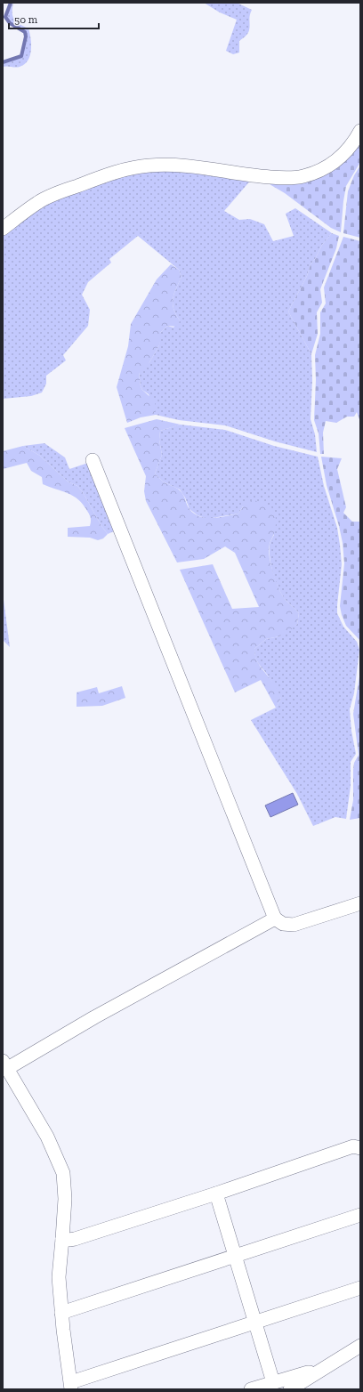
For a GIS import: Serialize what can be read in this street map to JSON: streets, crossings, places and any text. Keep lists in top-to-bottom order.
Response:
{
  "scale_bar": "50 m"
}
